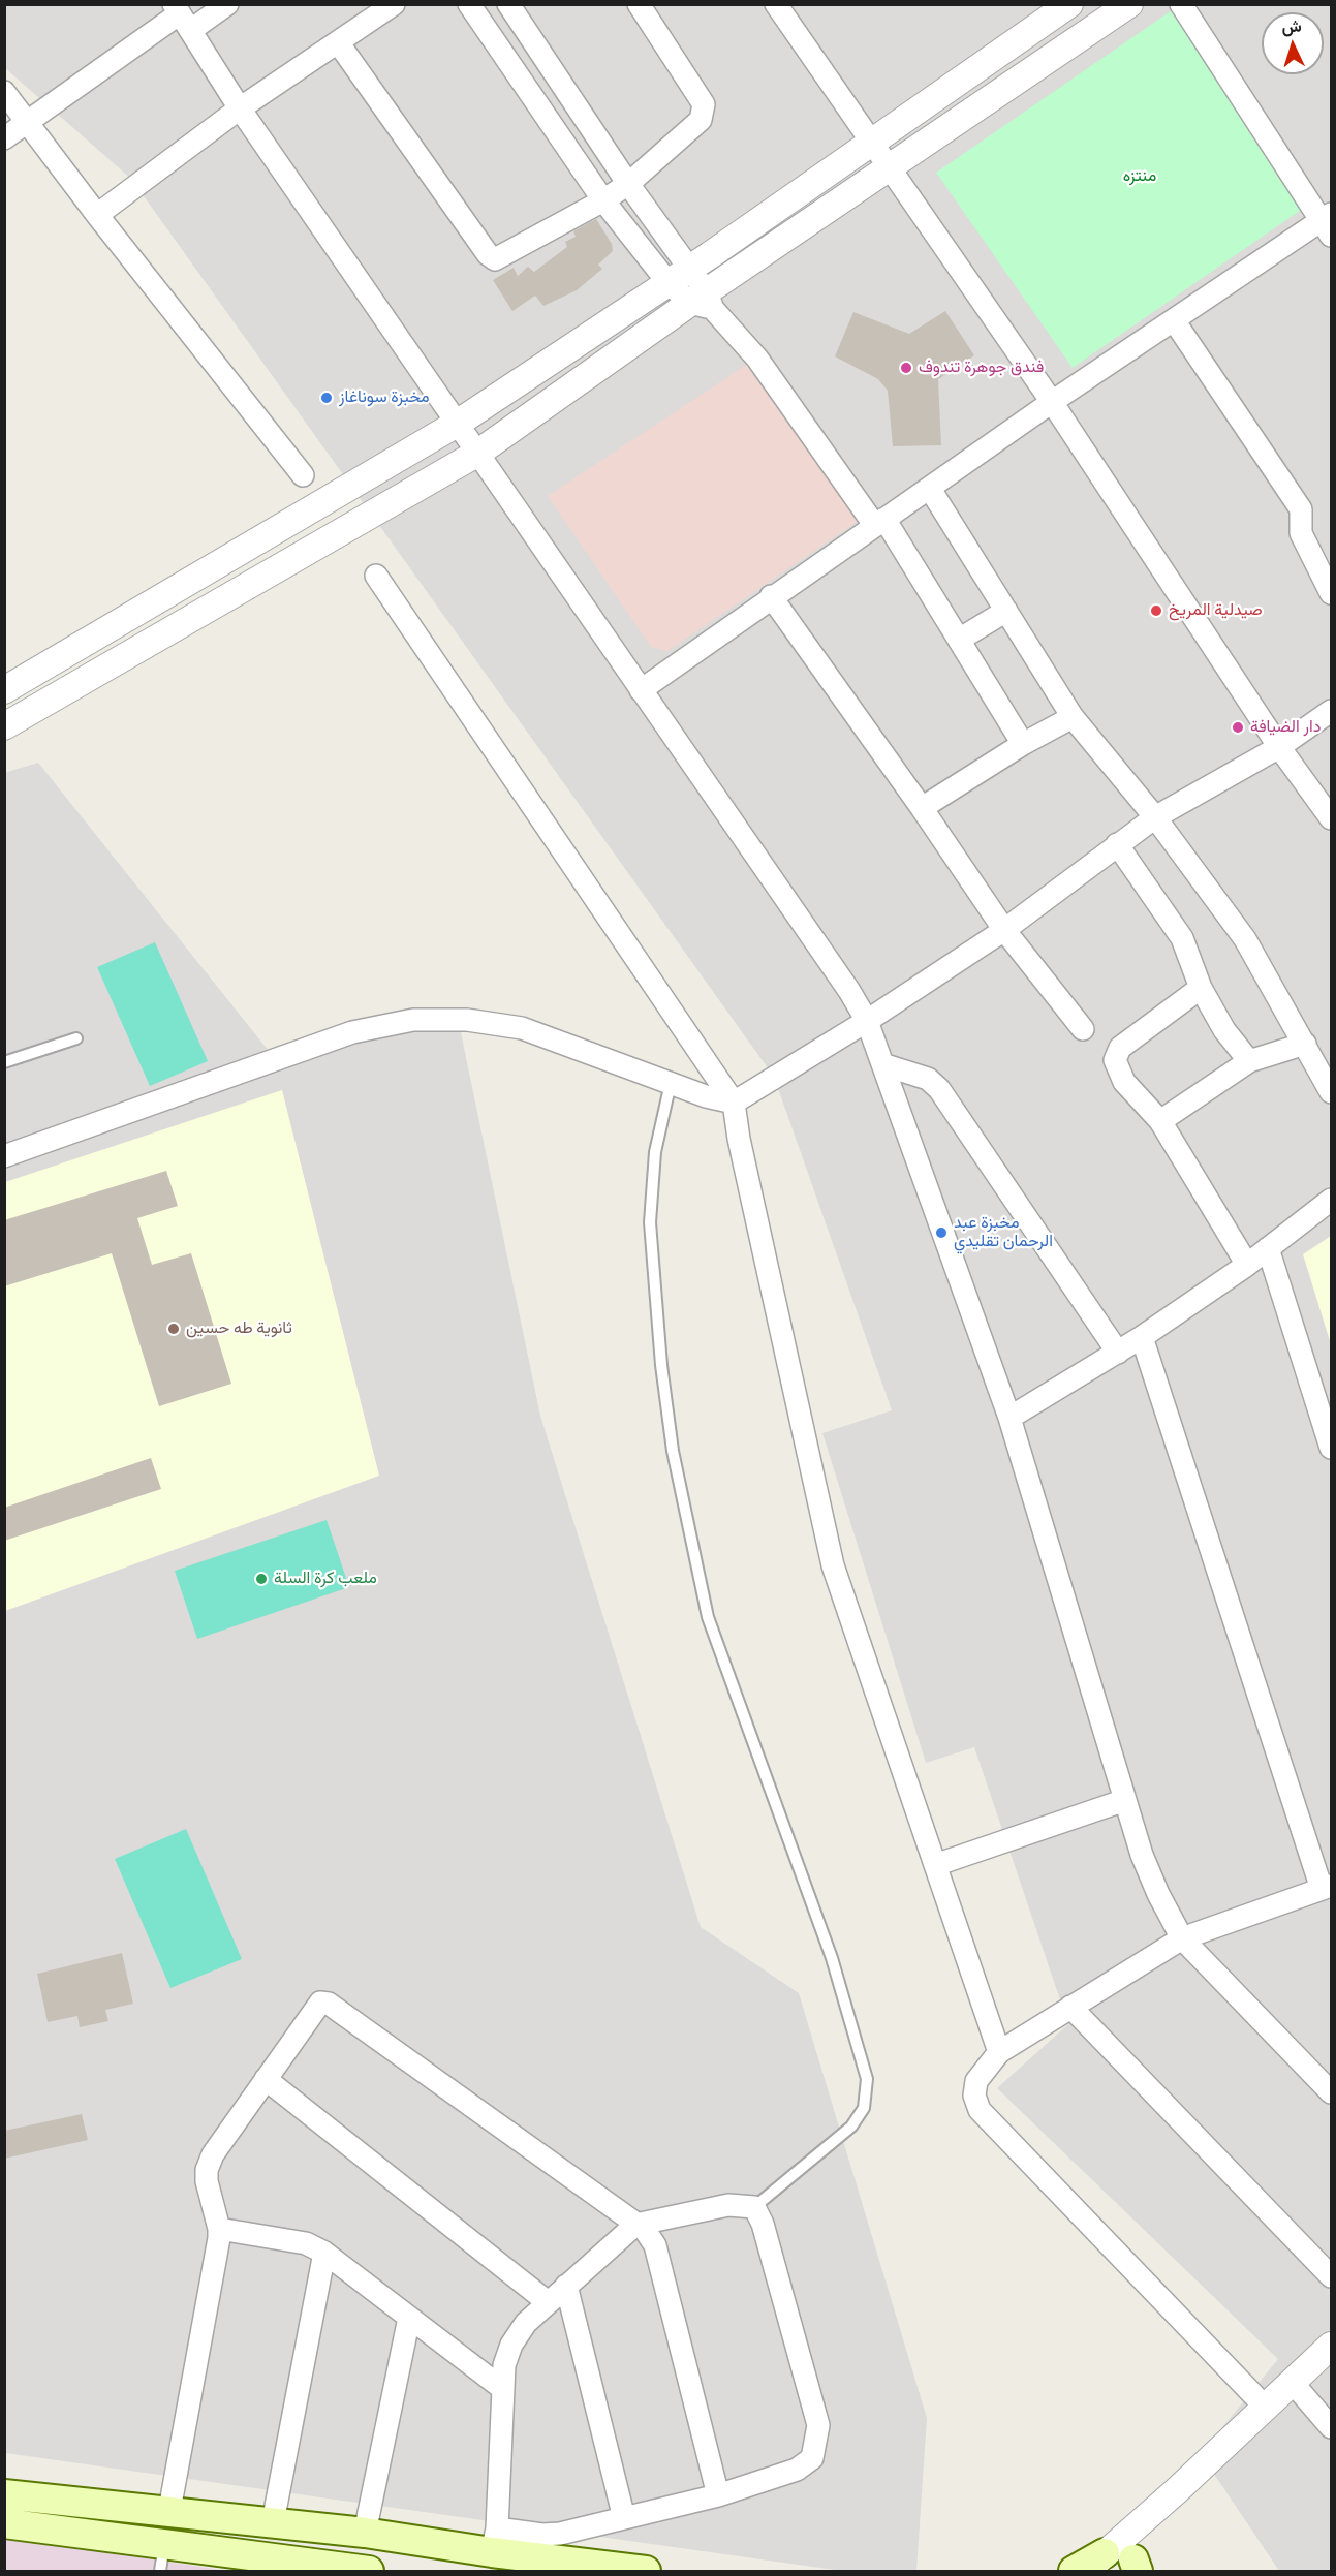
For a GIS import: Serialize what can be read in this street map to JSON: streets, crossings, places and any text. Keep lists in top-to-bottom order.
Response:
{
  "parks": ["منتزه"],
  "places": [
    "فندق جوهرة تندوف",
    "مخبزة سوناغاز",
    "صيدلية المريخ",
    "دار الضيافة",
    "مخبزة عبد الرحمان تقليدي",
    "ثانوية طه حسين",
    "ملعب كرة السلة"
  ],
  "north": "top"
}
